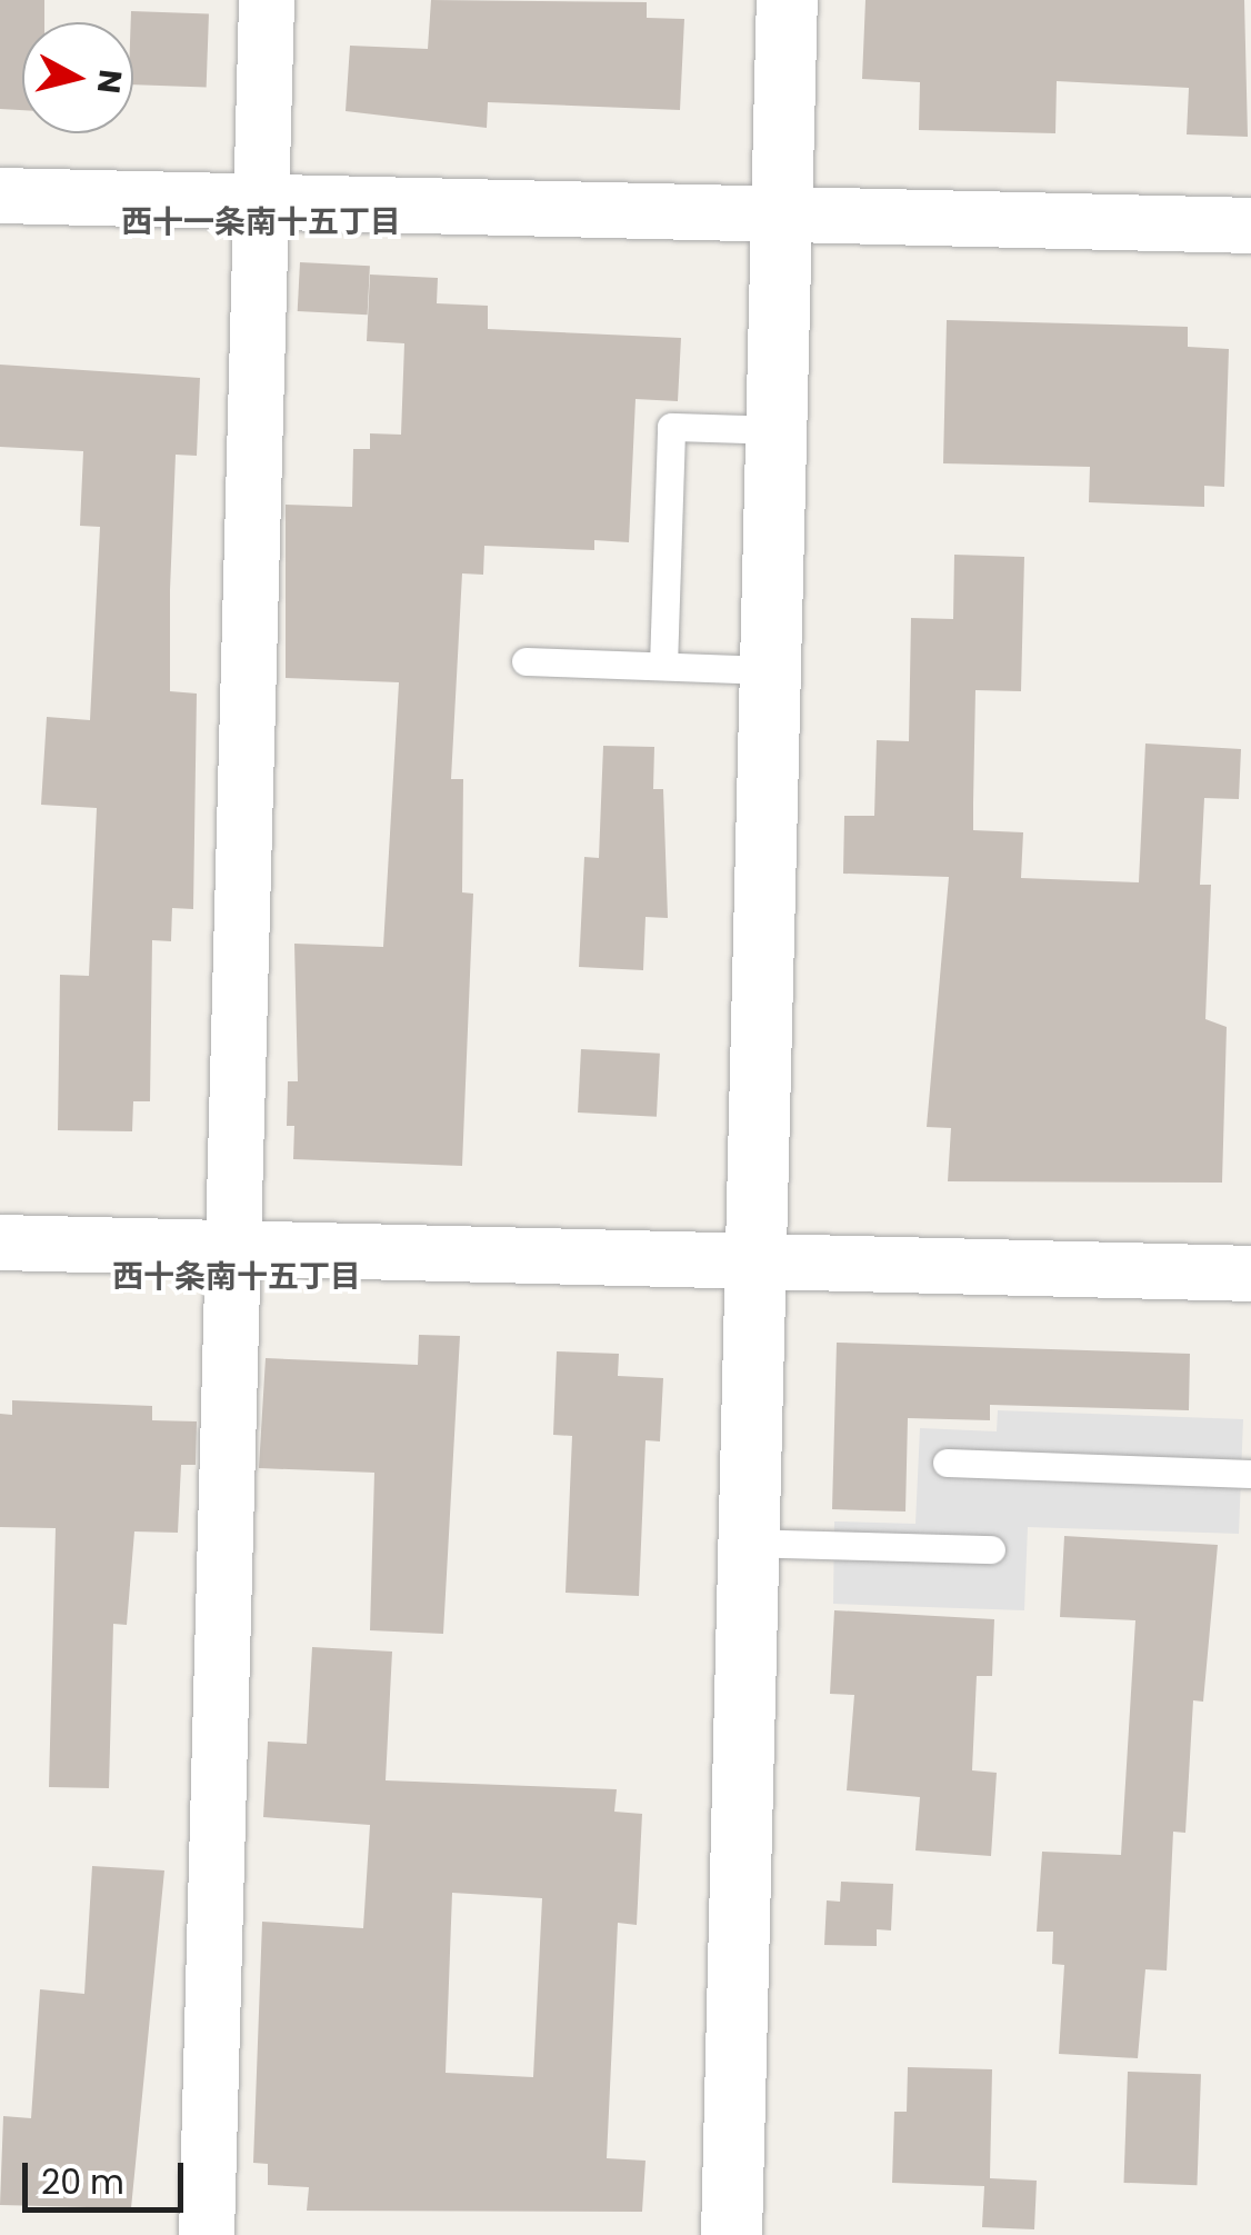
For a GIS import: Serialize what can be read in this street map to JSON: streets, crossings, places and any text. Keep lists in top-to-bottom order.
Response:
{
  "districts": ["西十一条南十五丁目", "西十条南十五丁目"],
  "scale_bar": "20 m",
  "north": "right"
}
